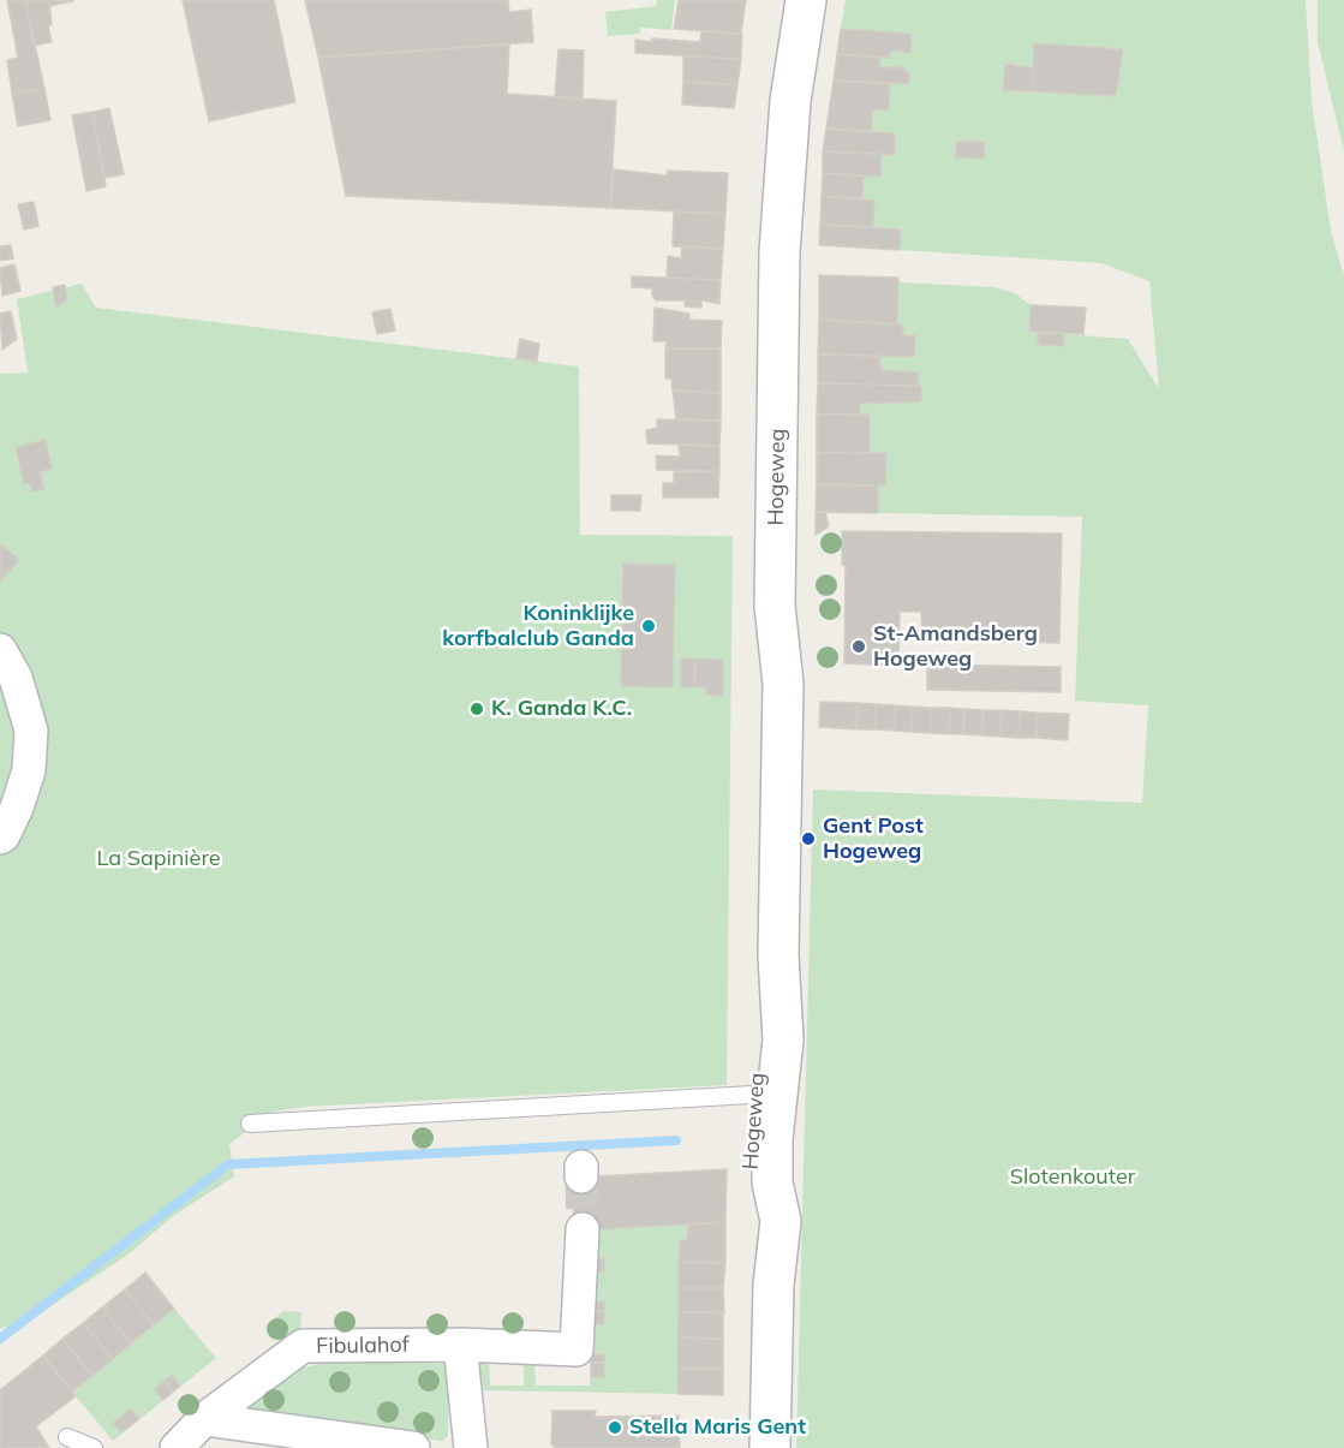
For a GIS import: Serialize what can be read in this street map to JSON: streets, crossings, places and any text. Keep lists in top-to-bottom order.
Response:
{
  "streets": {
    "street": ["Hogeweg", "Fibulahof"]
  },
  "parks": ["La Sapinière", "Slotenkouter"],
  "places": [
    "Koninklijke korfbalclub Ganda",
    "St-Amandsberg Hogeweg",
    "K. Ganda K.C.",
    "Gent Post Hogeweg",
    "Stella Maris Gent"
  ]
}
